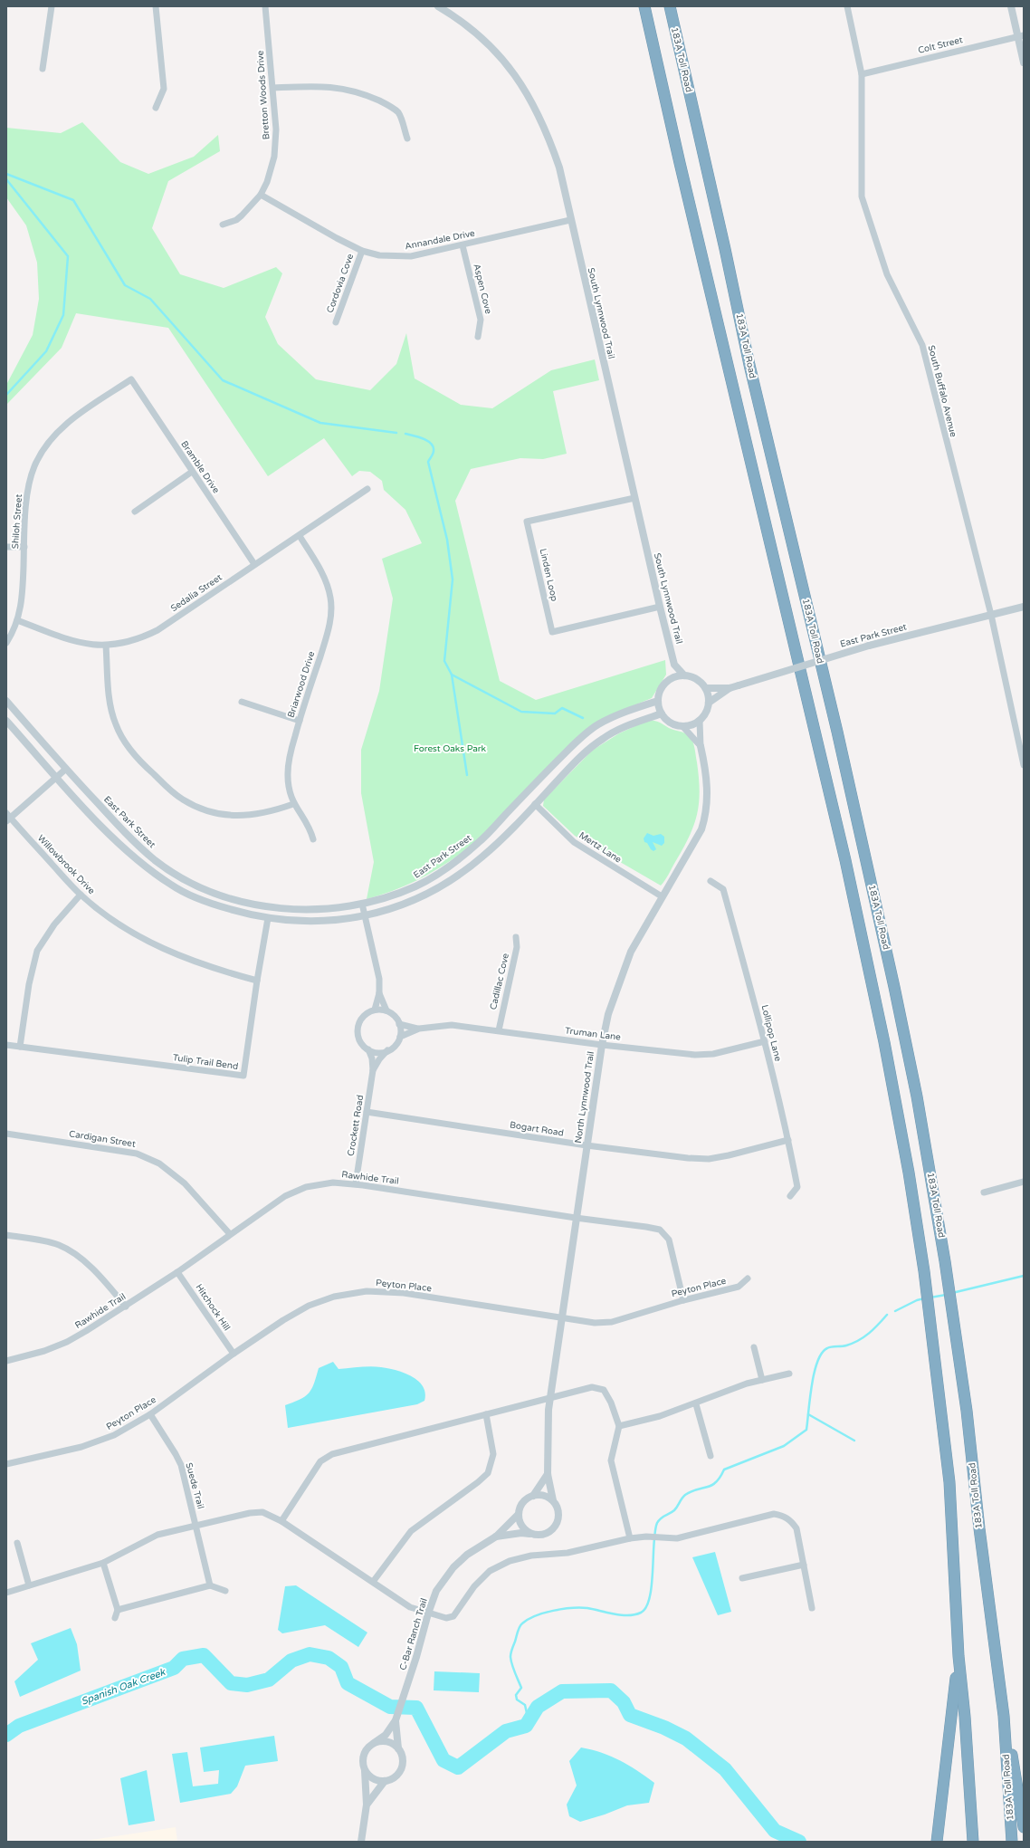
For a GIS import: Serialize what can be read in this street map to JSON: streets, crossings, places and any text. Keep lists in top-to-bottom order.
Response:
{
  "streets": {
    "highway": ["183A Toll Road"],
    "street": [
      "Colt Street",
      "Bretton Woods Drive",
      "Annandale Drive",
      "Cordovia Cove",
      "Aspen Cove",
      "South Lynnwood Trail",
      "South Buffalo Avenue",
      "Bramble Drive",
      "Shiloh Street",
      "Linden Loop",
      "Sedalia Street",
      "East Park Street",
      "Briarwood Drive",
      "Mertz Lane",
      "Willowbrook Drive",
      "Cadillac Cove",
      "Lollipop Lane",
      "Truman Lane",
      "Tulip Trail Bend",
      "North Lynnwood Trail",
      "Crockett Road",
      "Bogart Road",
      "Cardigan Street",
      "Rawhide Trail",
      "Peyton Place",
      "Hitchock Hill",
      "Suede Trail",
      "C-Bar Ranch Trail"
    ]
  },
  "crossings": [
    ["Colt Street", "South Buffalo Avenue"],
    ["Bretton Woods Drive", "Annandale Drive"],
    ["Annandale Drive", "Cordovia Cove"],
    ["Annandale Drive", "Aspen Cove"],
    ["Annandale Drive", "South Lynnwood Trail"],
    ["South Lynnwood Trail", "Linden Loop"],
    ["South Lynnwood Trail", "East Park Street"],
    ["South Lynnwood Trail", "North Lynnwood Trail"],
    ["South Buffalo Avenue", "East Park Street"],
    ["Bramble Drive", "Shiloh Street"],
    ["Bramble Drive", "Sedalia Street"],
    ["Shiloh Street", "Sedalia Street"],
    ["Sedalia Street", "Briarwood Drive"],
    ["East Park Street", "North Lynnwood Trail"],
    ["Mertz Lane", "North Lynnwood Trail"],
    ["Willowbrook Drive", "Tulip Trail Bend"],
    ["Cadillac Cove", "Truman Lane"],
    ["Lollipop Lane", "Truman Lane"],
    ["Lollipop Lane", "Bogart Road"],
    ["Truman Lane", "North Lynnwood Trail"],
    ["Truman Lane", "Crockett Road"],
    ["North Lynnwood Trail", "Bogart Road"],
    ["North Lynnwood Trail", "Rawhide Trail"],
    ["North Lynnwood Trail", "Peyton Place"],
    ["North Lynnwood Trail", "C-Bar Ranch Trail"],
    ["Crockett Road", "Bogart Road"],
    ["Crockett Road", "Rawhide Trail"],
    ["Cardigan Street", "Rawhide Trail"],
    ["Rawhide Trail", "Peyton Place"],
    ["Rawhide Trail", "Hitchock Hill"],
    ["Peyton Place", "Hitchock Hill"],
    ["Peyton Place", "Suede Trail"]
  ],
  "water": ["Spanish Oak Creek"],
  "parks": ["Forest Oaks Park"]
}
